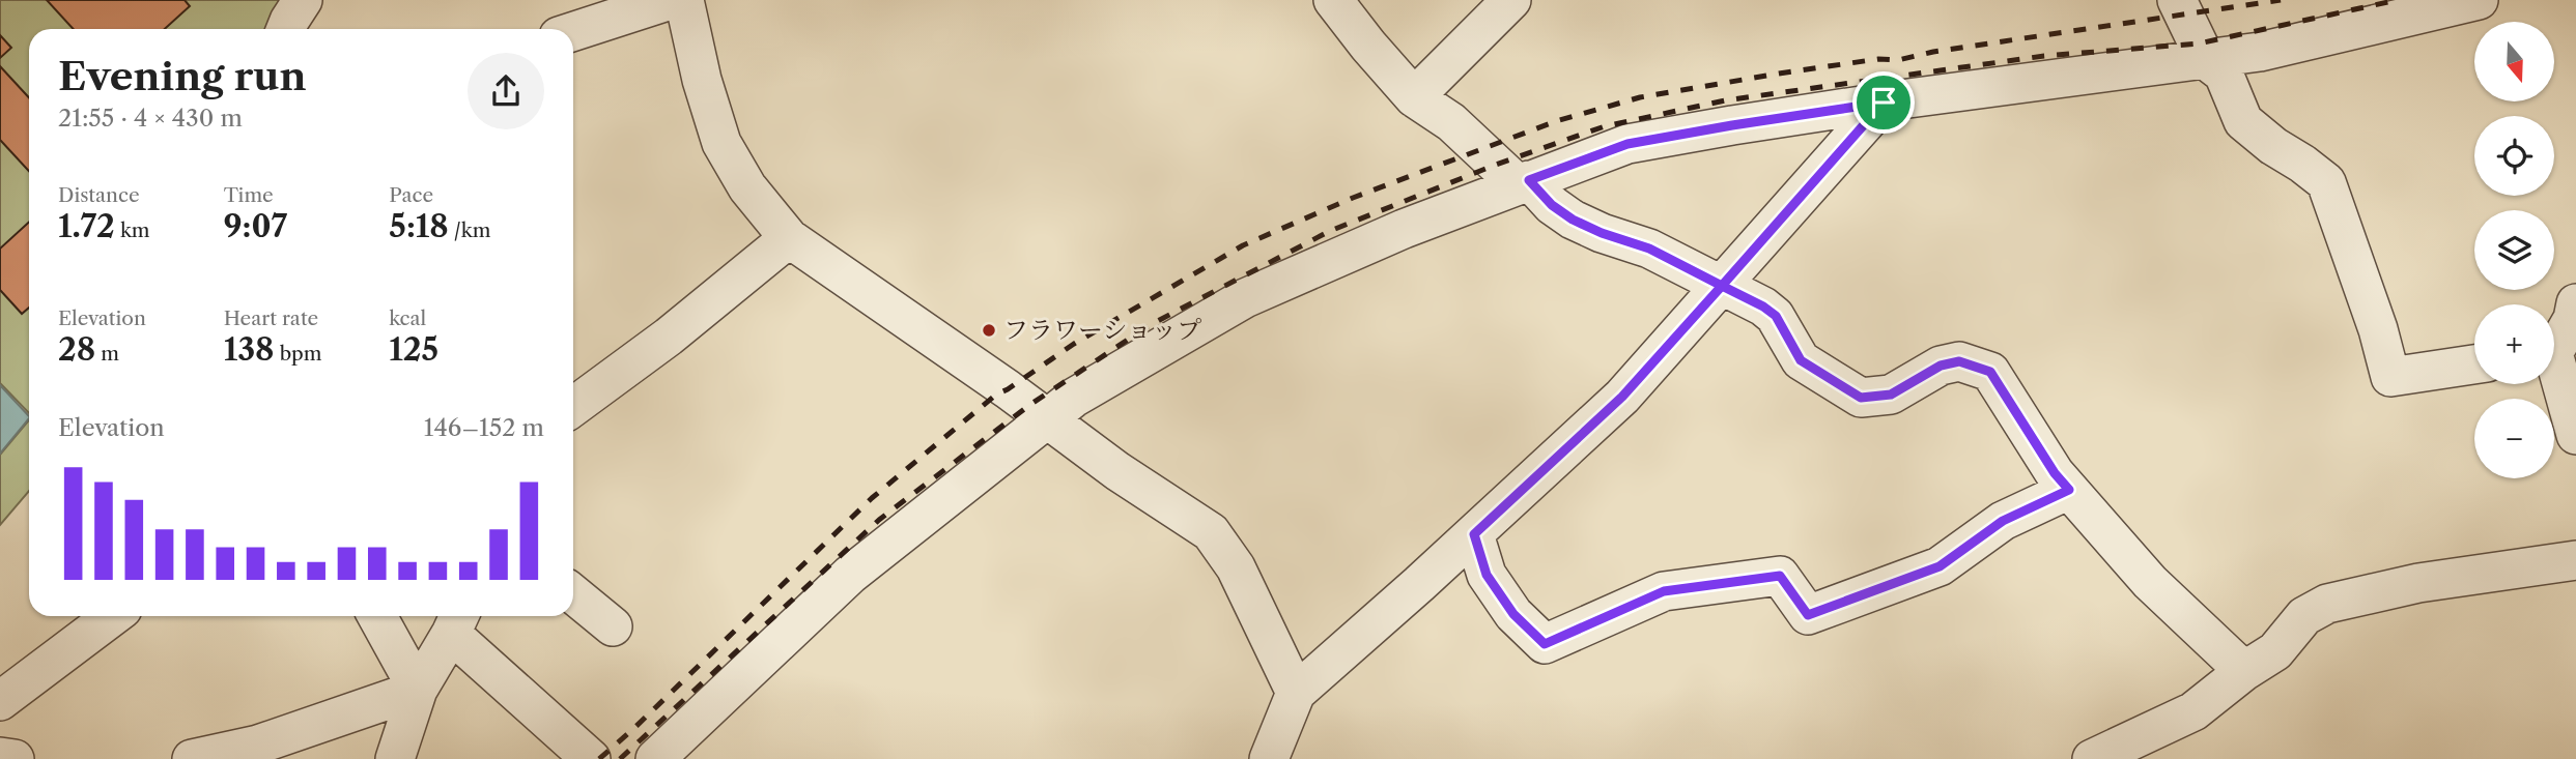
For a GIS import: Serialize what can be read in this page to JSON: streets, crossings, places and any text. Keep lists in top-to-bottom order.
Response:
{
  "places": ["フラワーショップ"],
  "north": "bottom",
  "page": {
    "map_buttons": ["+", "−"],
    "heading": ["Evening run", "21:55 · 4 × 430 m"],
    "stats": [
      ["Distance", "1.72 km"],
      ["Time", "9:07"],
      ["Pace", "5:18 /km"],
      ["Elevation", "28 m"],
      ["Heart rate", "138 bpm"],
      ["kcal", "125"]
    ],
    "chart": ["Elevation", "146–152 m"]
  }
}
